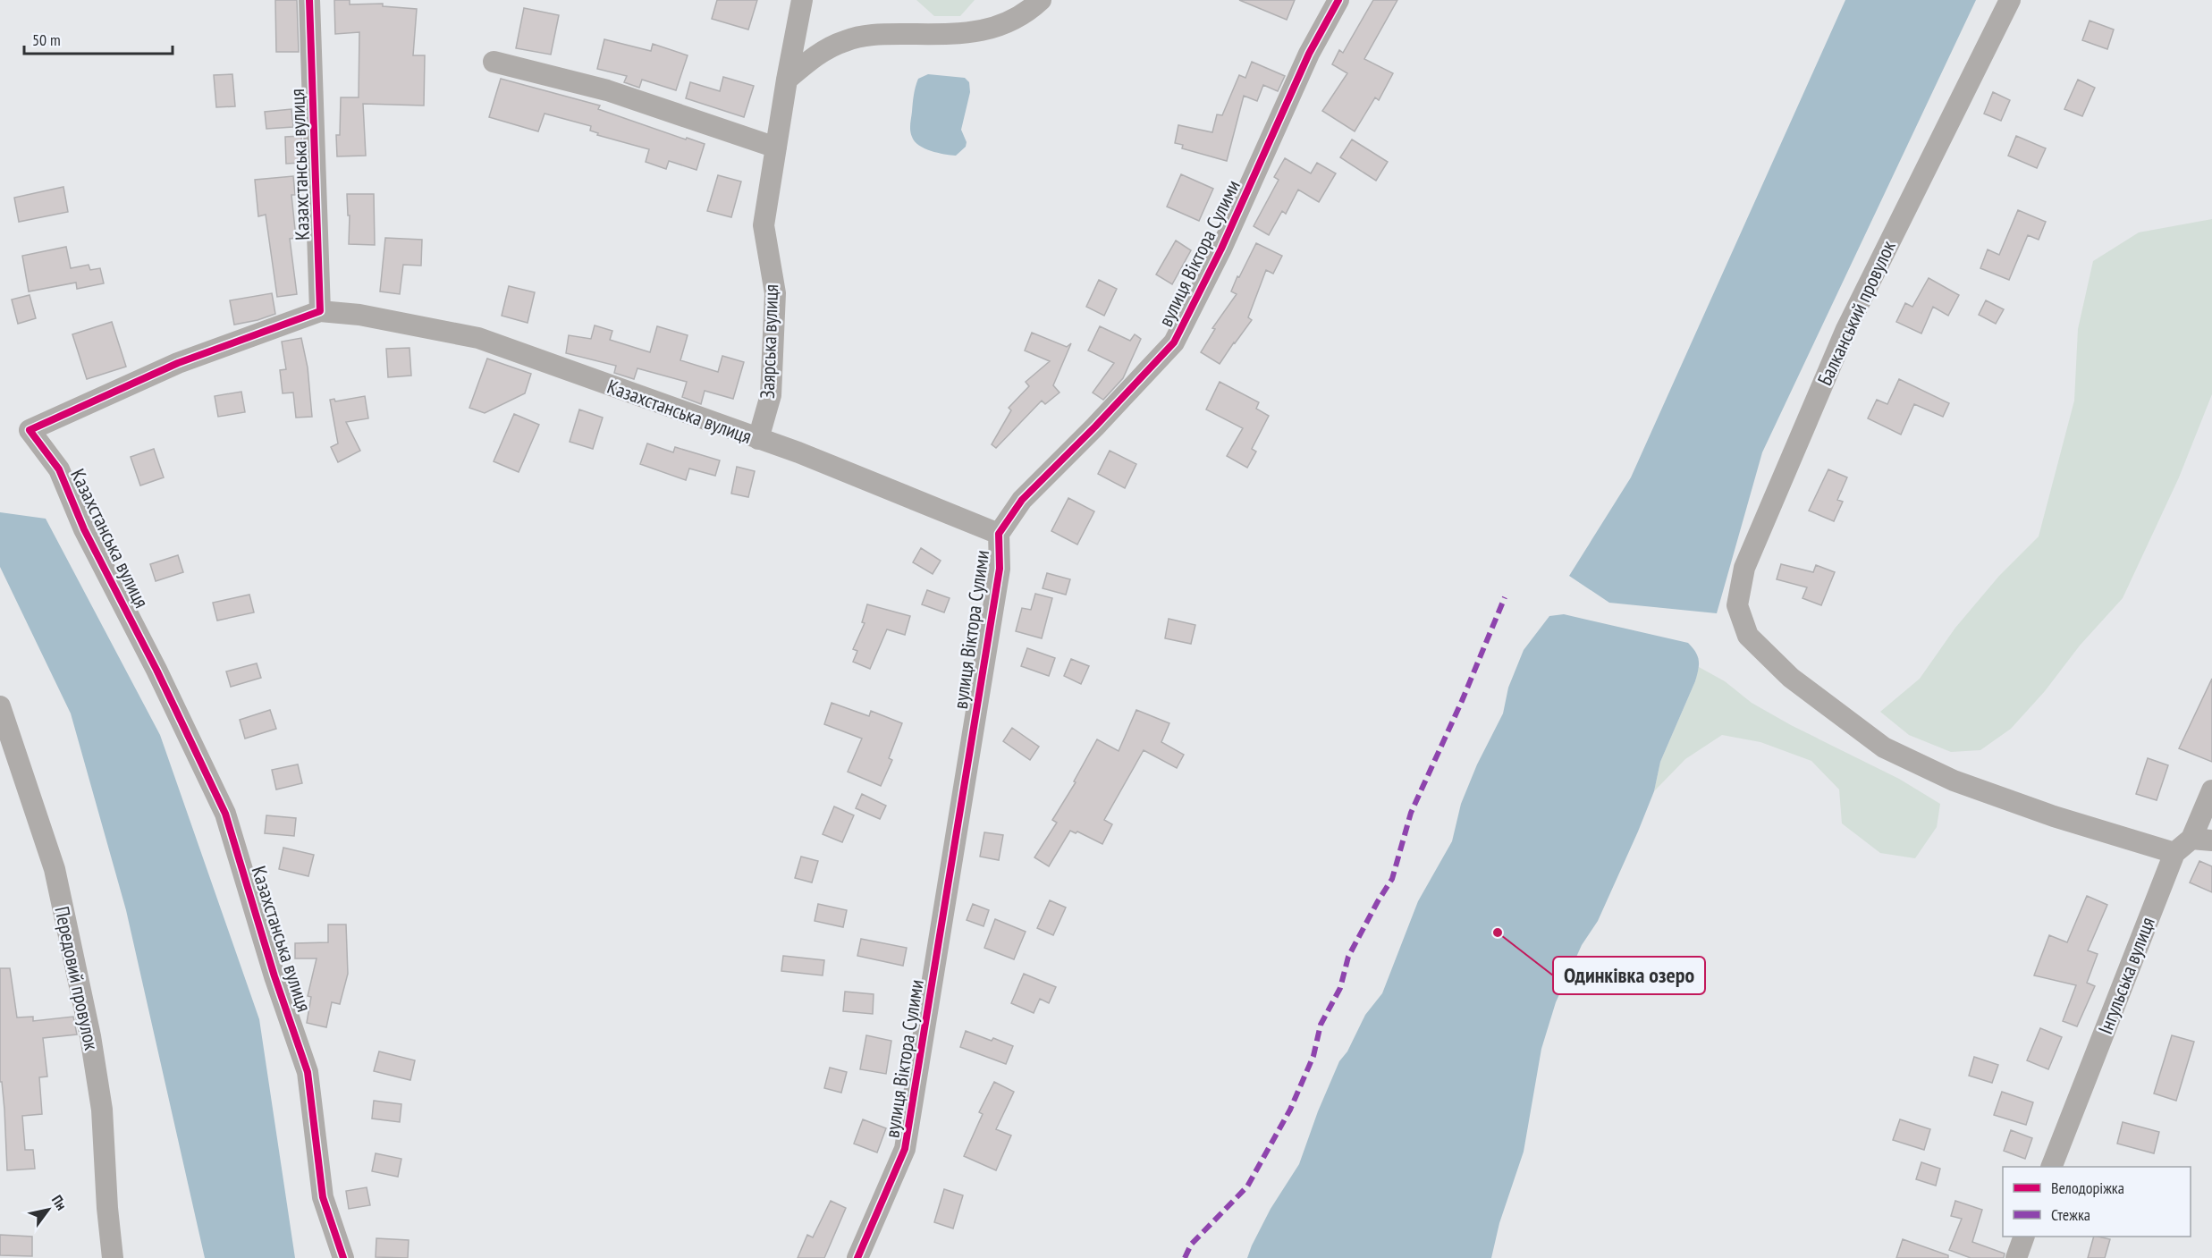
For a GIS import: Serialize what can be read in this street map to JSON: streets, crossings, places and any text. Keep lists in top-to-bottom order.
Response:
{
  "streets": {
    "street": [
      "Казахстанська вулиця",
      "вулиця Віктора Сулими",
      "Балканський провулок",
      "Заярська вулиця",
      "Інгульська вулиця",
      "Передовий провулок"
    ]
  },
  "crossings": [
    ["Казахстанська вулиця", "вулиця Віктора Сулими"],
    ["Казахстанська вулиця", "Заярська вулиця"],
    ["Балканський провулок", "Інгульська вулиця"]
  ],
  "places": ["Одинківка озеро"],
  "legend": ["Велодоріжка", "Стежка"],
  "scale_bar": "50 m",
  "north": "top right"
}
